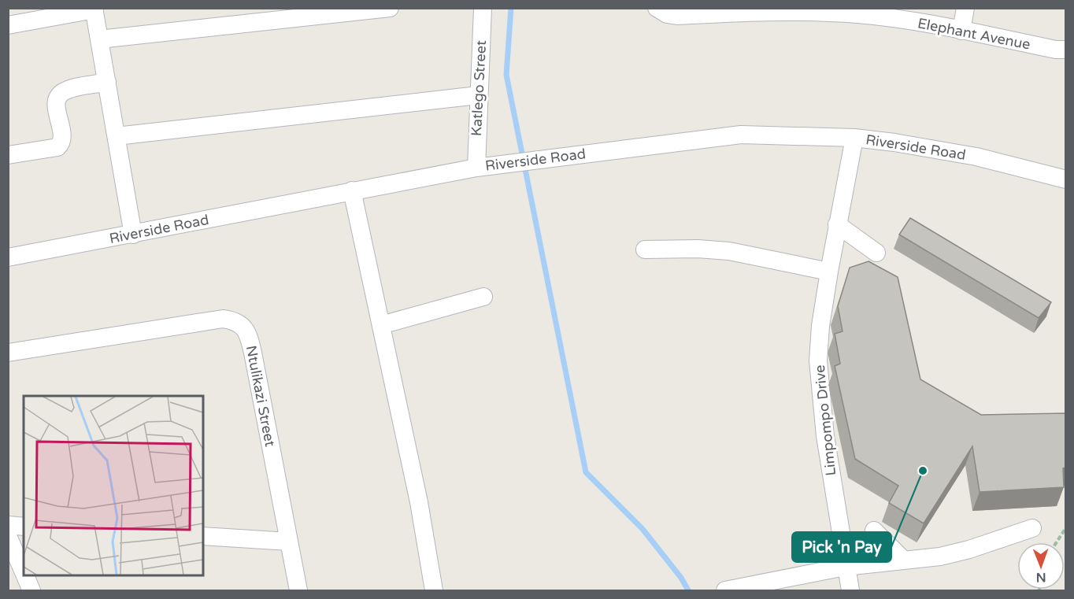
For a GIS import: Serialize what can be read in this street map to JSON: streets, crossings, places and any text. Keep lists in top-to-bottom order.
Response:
{
  "streets": {
    "street": [
      "Elephant Avenue",
      "Katlego Street",
      "Riverside Road",
      "Ntulikazi Street",
      "Limpompo Drive"
    ]
  },
  "crossings": [
    ["Katlego Street", "Riverside Road"],
    ["Riverside Road", "Limpompo Drive"]
  ],
  "places": ["Pick 'n Pay"],
  "north": "bottom"
}
